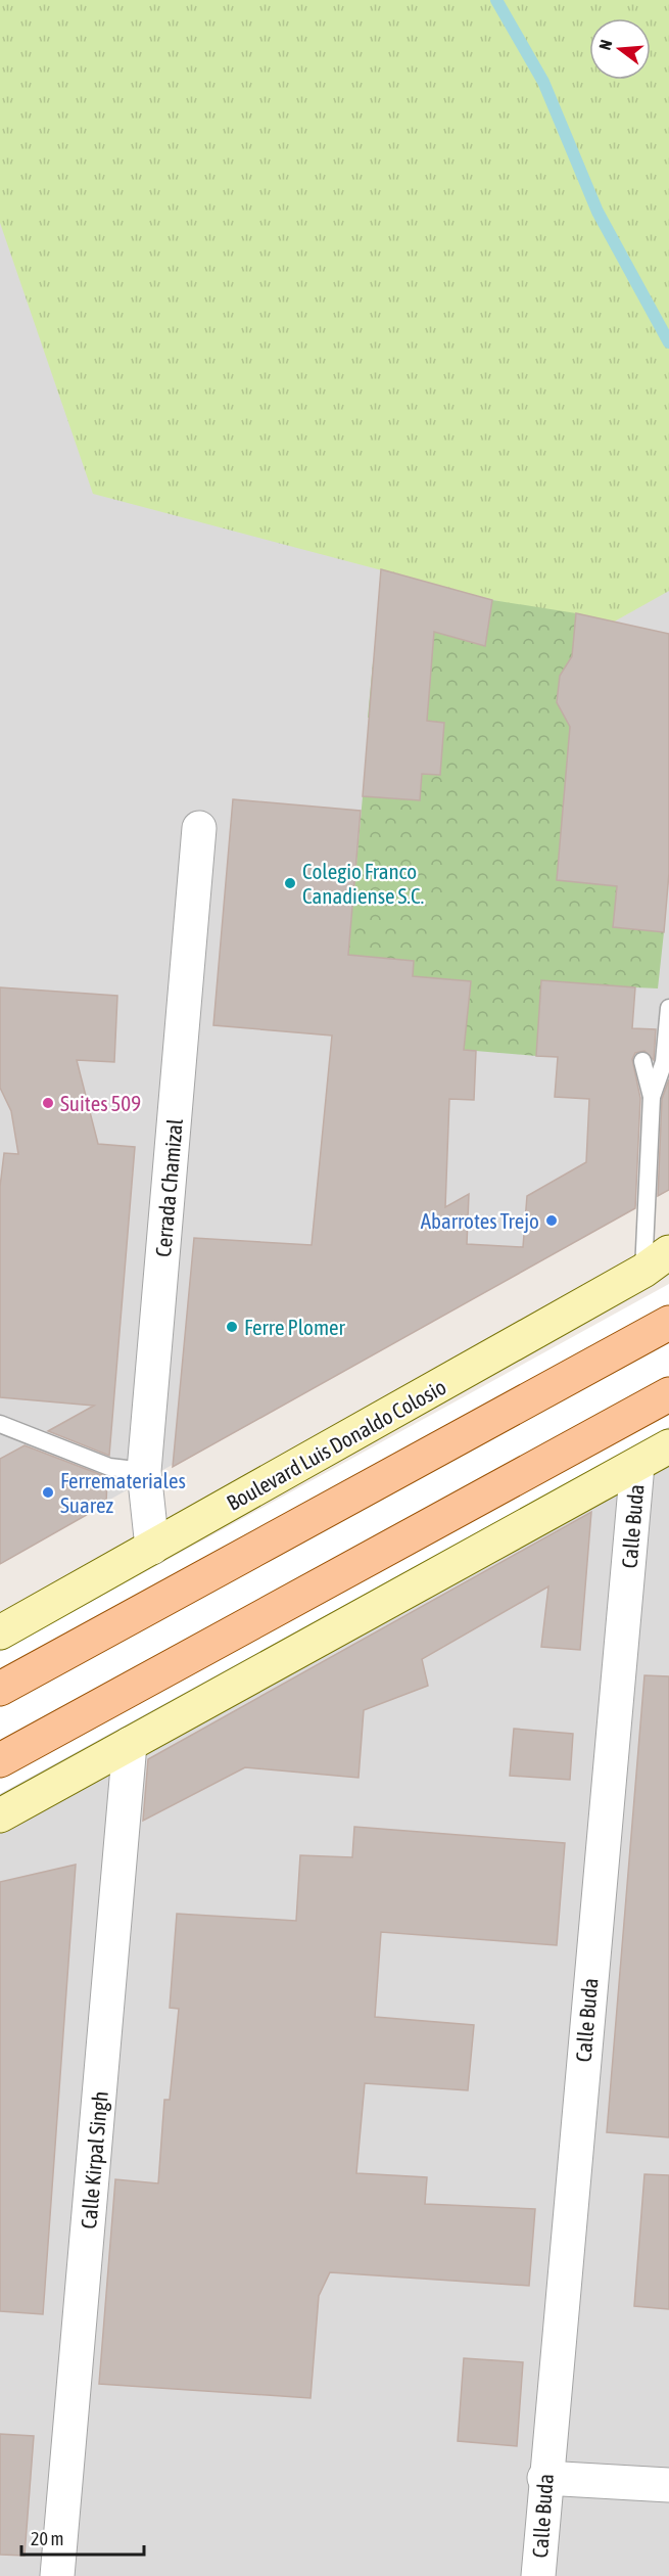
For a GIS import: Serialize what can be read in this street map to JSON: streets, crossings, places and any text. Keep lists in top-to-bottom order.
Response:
{
  "streets": {
    "main road": ["Boulevard Luis Donaldo Colosio"],
    "street": ["Cerrada Chamizal", "Calle Buda", "Calle Kirpal Singh"]
  },
  "crossings": [
    ["Cerrada Chamizal", "Boulevard Luis Donaldo Colosio"]
  ],
  "places": [
    "Colegio Franco Canadiense S.C.",
    "Suites 509",
    "Abarrotes Trejo",
    "Ferre Plomer",
    "Ferremateriales Suarez"
  ],
  "scale_bar": "20 m",
  "north": "left"
}
